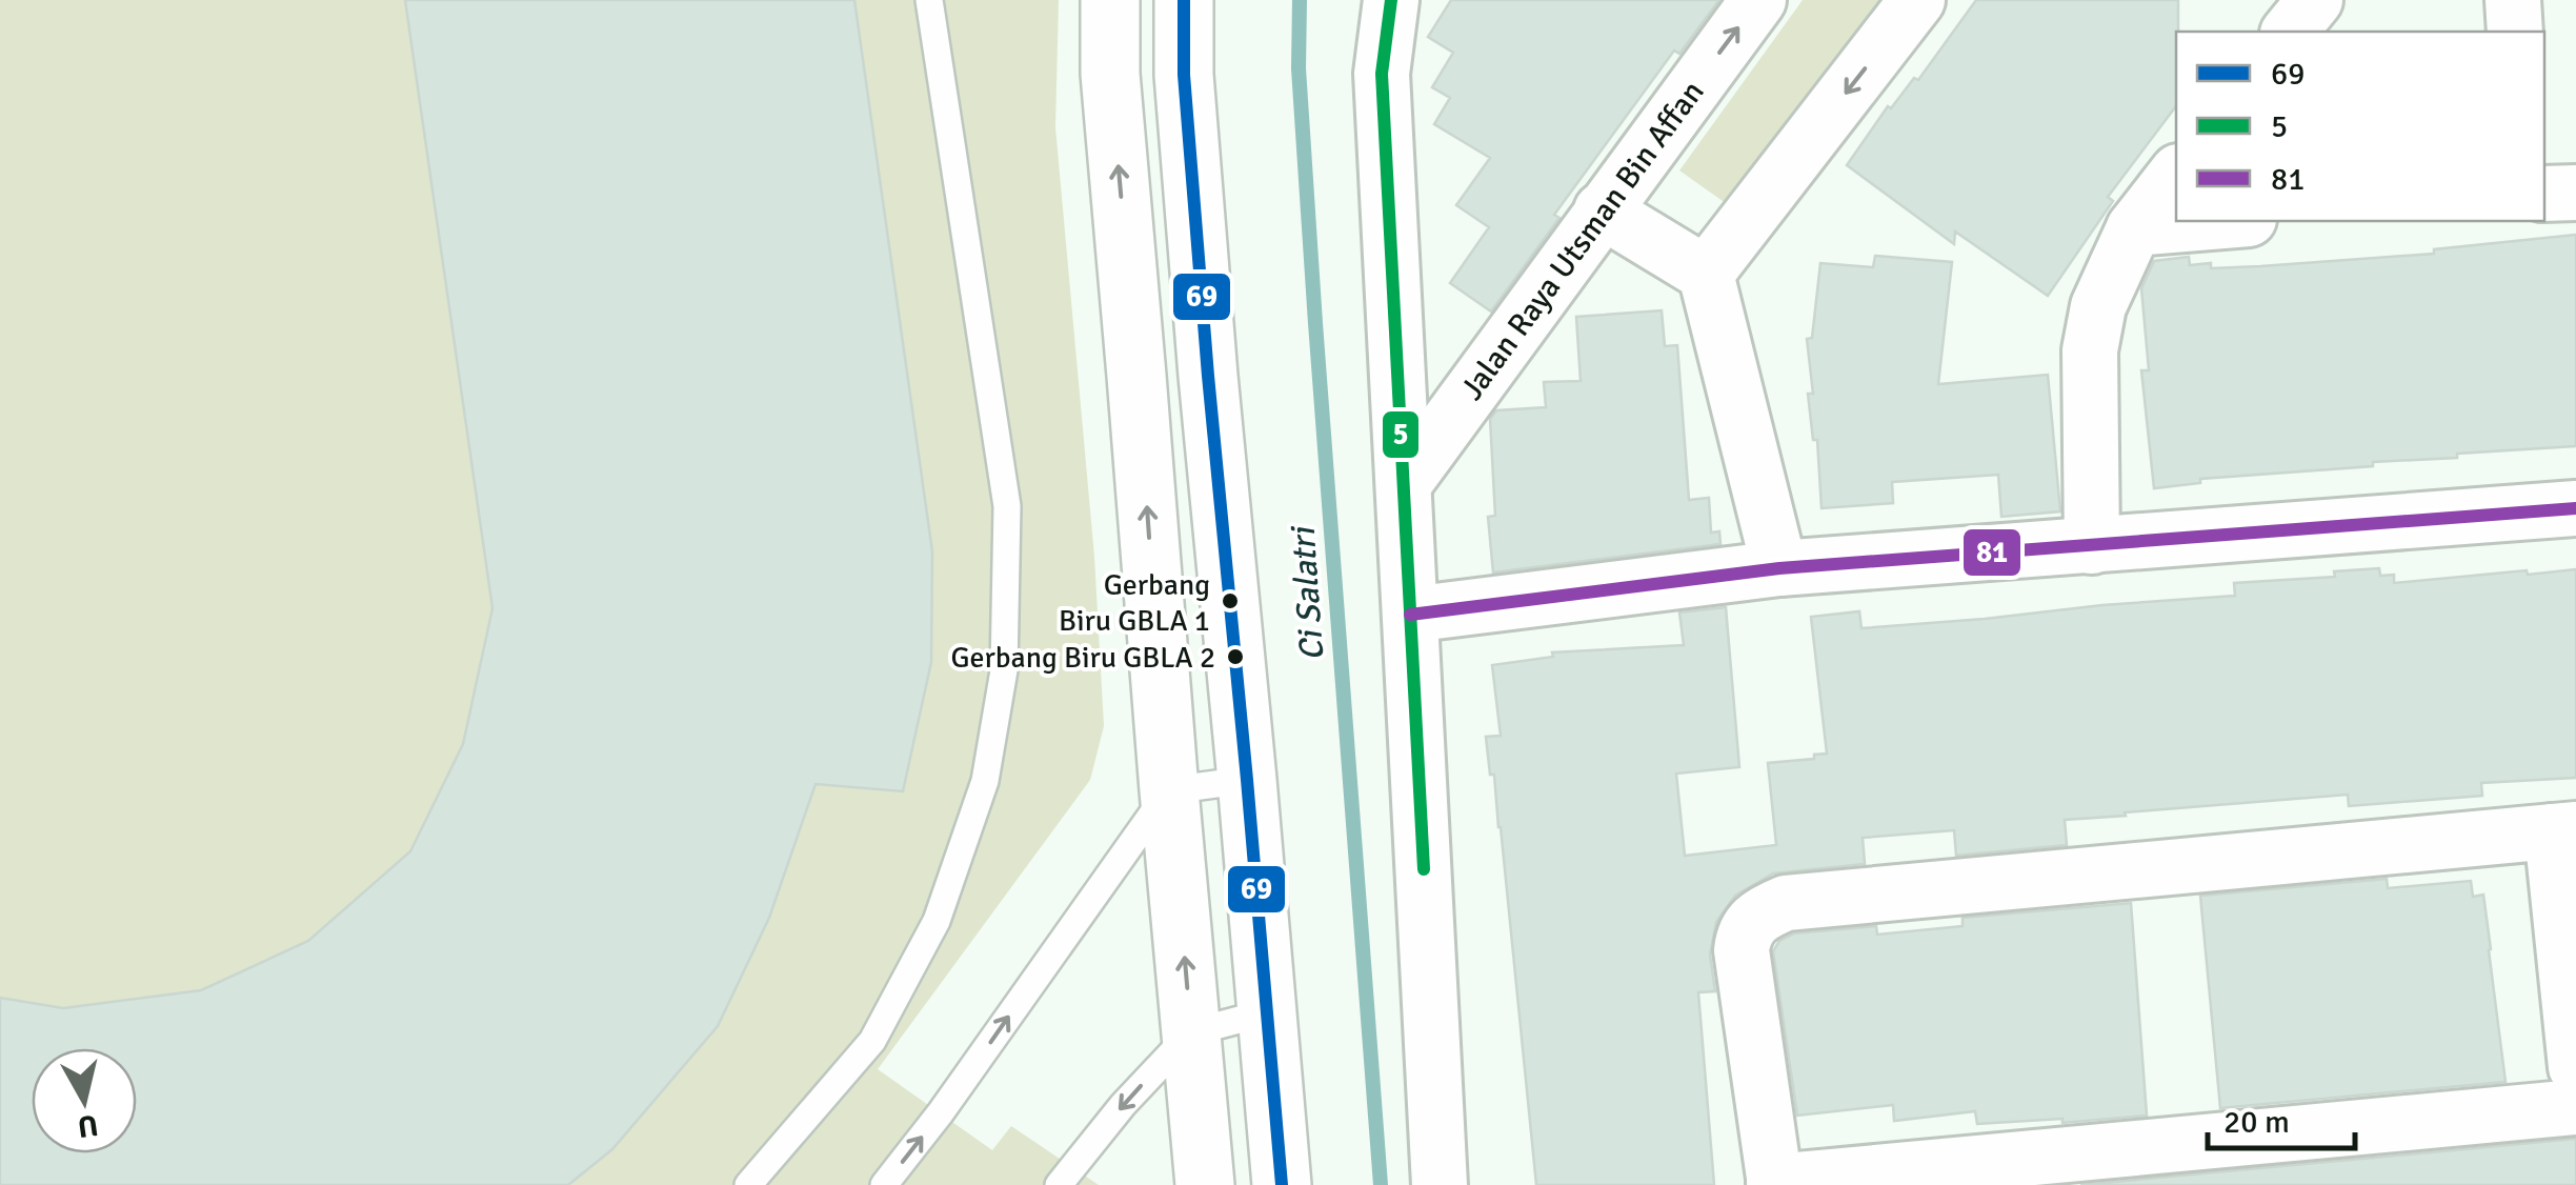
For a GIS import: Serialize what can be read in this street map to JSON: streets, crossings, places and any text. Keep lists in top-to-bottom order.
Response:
{
  "streets": {
    "street": ["Jalan Raya Utsman Bin Affan"]
  },
  "water": ["Ci Salatri"],
  "places": ["Gerbang Biru GBLA 1", "Gerbang Biru GBLA 2"],
  "lines": ["transit line 69", "transit line 5", "transit line 81"],
  "legend": ["69", "5", "81"],
  "scale_bar": "20 m",
  "north": "bottom"
}
